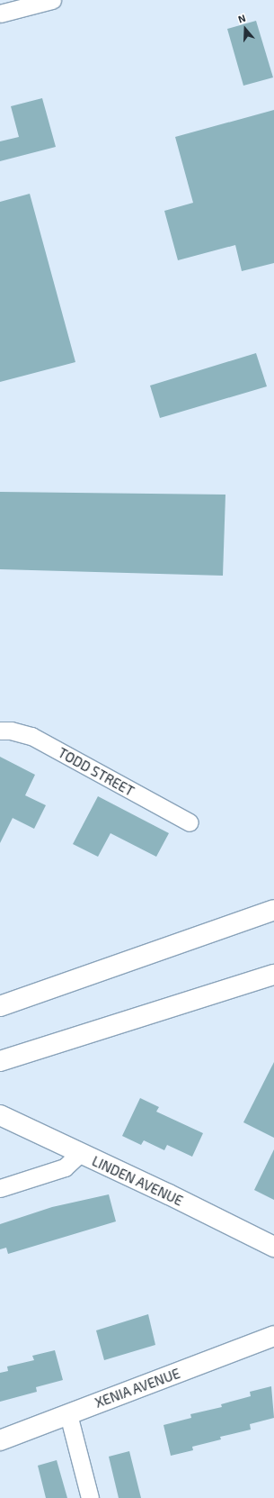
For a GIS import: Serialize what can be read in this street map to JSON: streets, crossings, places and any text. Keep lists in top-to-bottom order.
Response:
{
  "streets": {
    "main road": ["LINDEN AVENUE", "XENIA AVENUE"],
    "street": ["TODD STREET"]
  },
  "north": "top"
}
